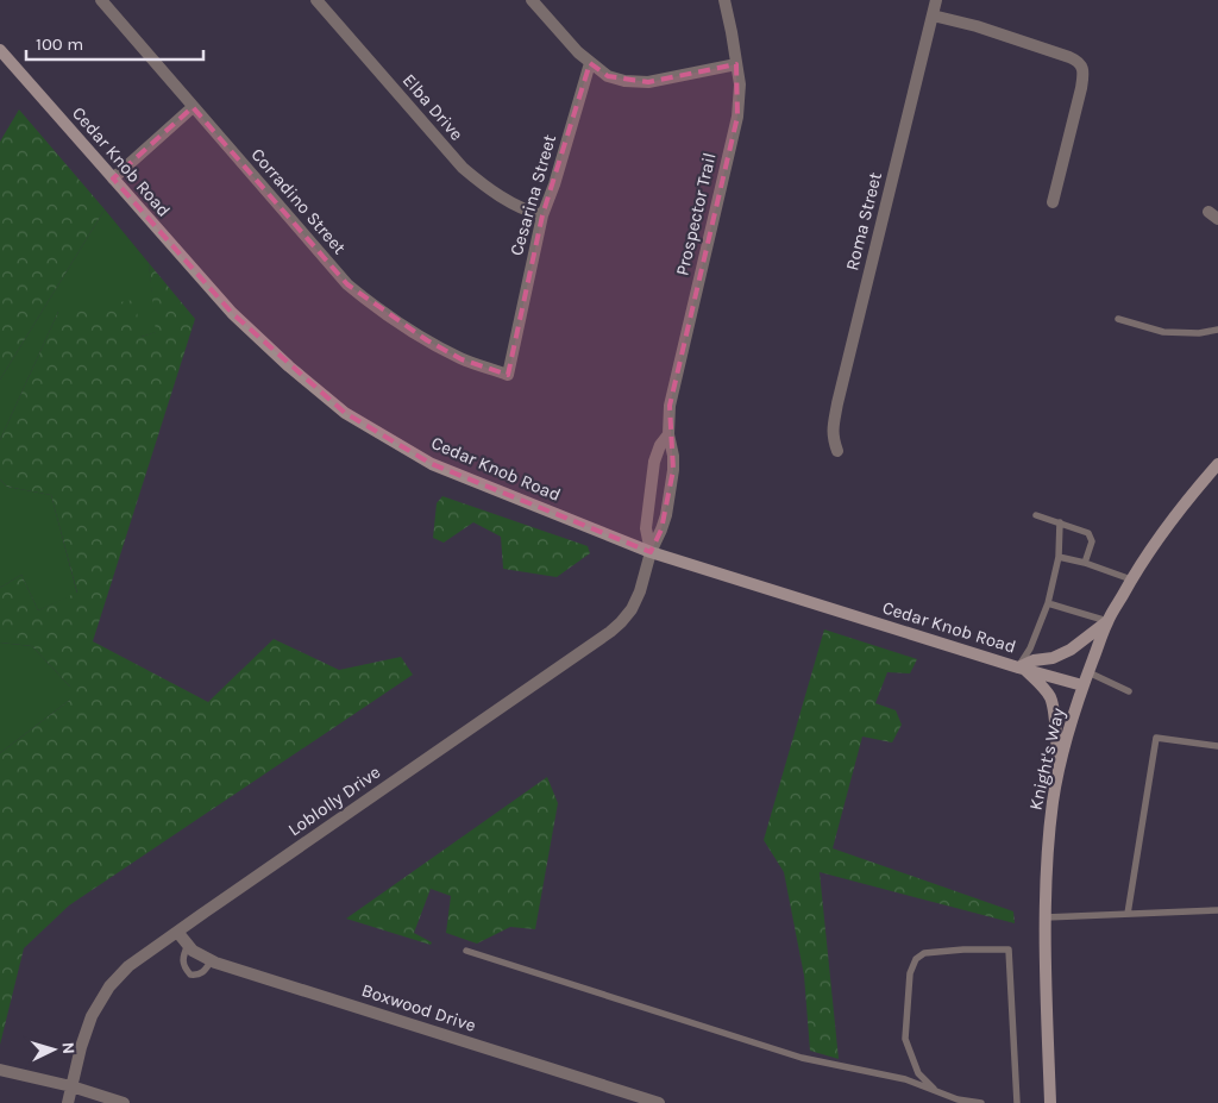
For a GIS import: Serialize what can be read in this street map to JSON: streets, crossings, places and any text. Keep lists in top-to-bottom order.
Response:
{
  "streets": {
    "street": [
      "Elba Drive",
      "Cedar Knob Road",
      "Cesarina Street",
      "Corradino Street",
      "Prospector Trail",
      "Roma Street",
      "Knight's Way",
      "Loblolly Drive",
      "Boxwood Drive"
    ]
  },
  "crossings": [
    ["Elba Drive", "Cesarina Street"],
    ["Cedar Knob Road", "Prospector Trail"],
    ["Cedar Knob Road", "Knight's Way"],
    ["Cedar Knob Road", "Loblolly Drive"],
    ["Cesarina Street", "Corradino Street"],
    ["Prospector Trail", "Loblolly Drive"],
    ["Loblolly Drive", "Boxwood Drive"]
  ],
  "scale_bar": "100 m",
  "north": "right"
}
